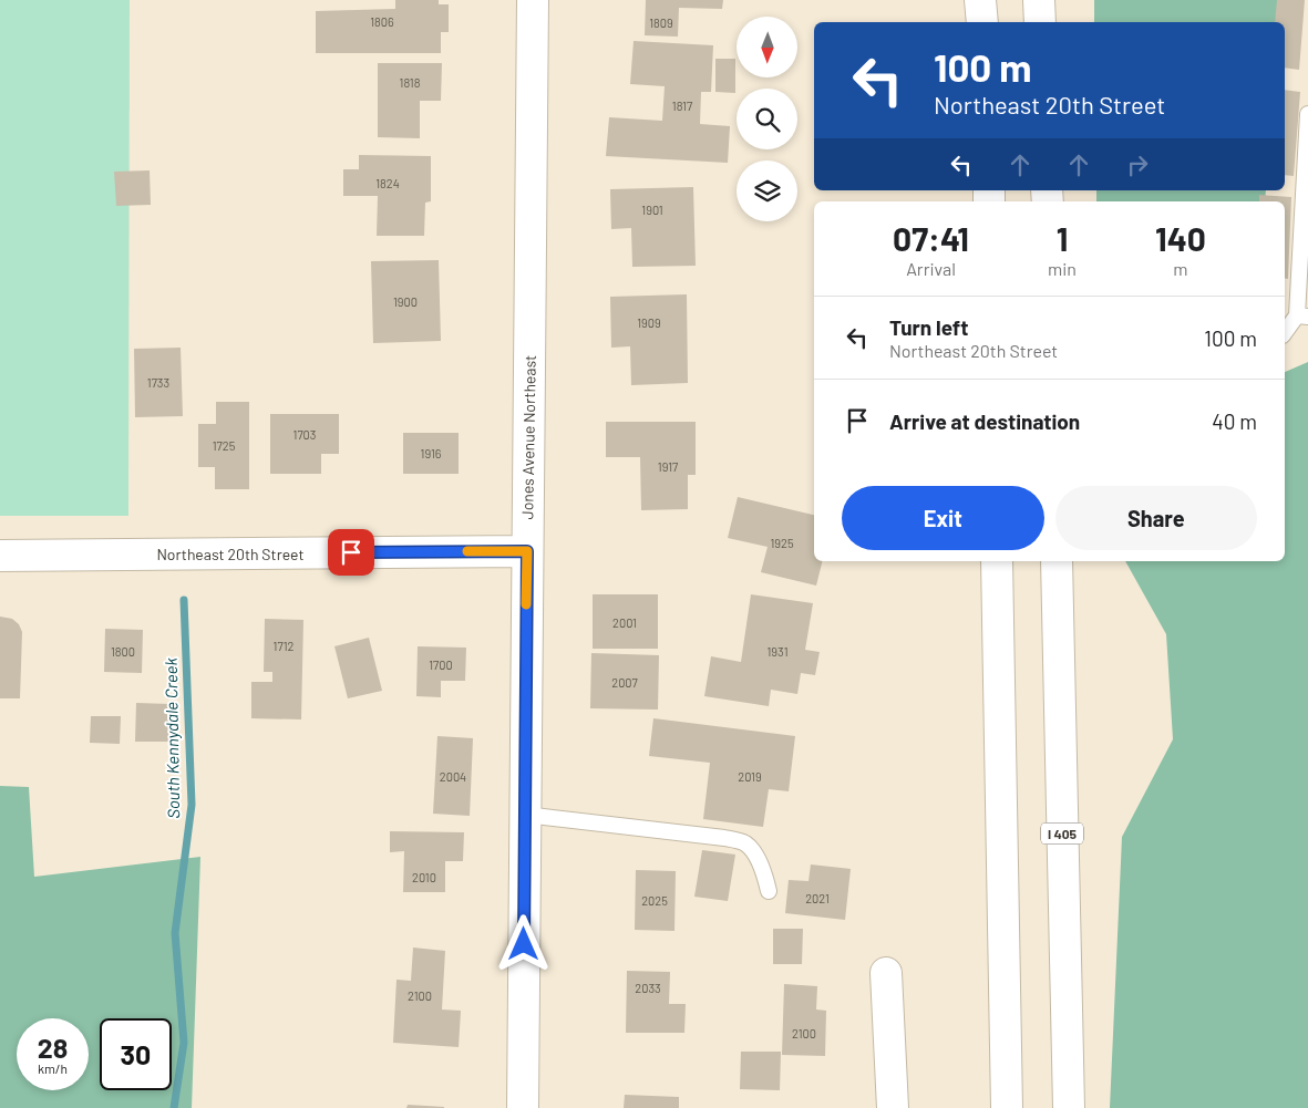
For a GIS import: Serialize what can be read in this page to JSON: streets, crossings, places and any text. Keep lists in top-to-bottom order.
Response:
{
  "streets": {
    "main road": ["Jones Avenue Northeast", "Northeast 20th Street", "I 405"]
  },
  "crossings": [
    ["Jones Avenue Northeast", "Northeast 20th Street"]
  ],
  "water": ["South Kennydale Creek"],
  "house_numbers": [
    "1806",
    "1809",
    "1818",
    "1817",
    "1824",
    "1901",
    "1900",
    "1909",
    "1733",
    "1703",
    "1725",
    "1916",
    "1917",
    "1925",
    "2001",
    "1712",
    "1800",
    "1931",
    "1700",
    "2007",
    "2004",
    "2019",
    "2010",
    "2021",
    "2025",
    "2033",
    "2100",
    "2100"
  ],
  "north": "bottom",
  "page": {
    "turn": ["100 m", "Northeast 20th Street"],
    "eta": [
      "07:41",
      "Arrival",
      "1",
      "min",
      "140",
      "m"
    ],
    "list": [
      {
        "name": "Turn left",
        "note": "Northeast 20th Street",
        "value": "100 m"
      },
      {
        "name": "Arrive at destination",
        "value": "40 m"
      }
    ],
    "buttons": ["Exit", "Share"],
    "speed": "28 km/h",
    "limit": "30"
  }
}
